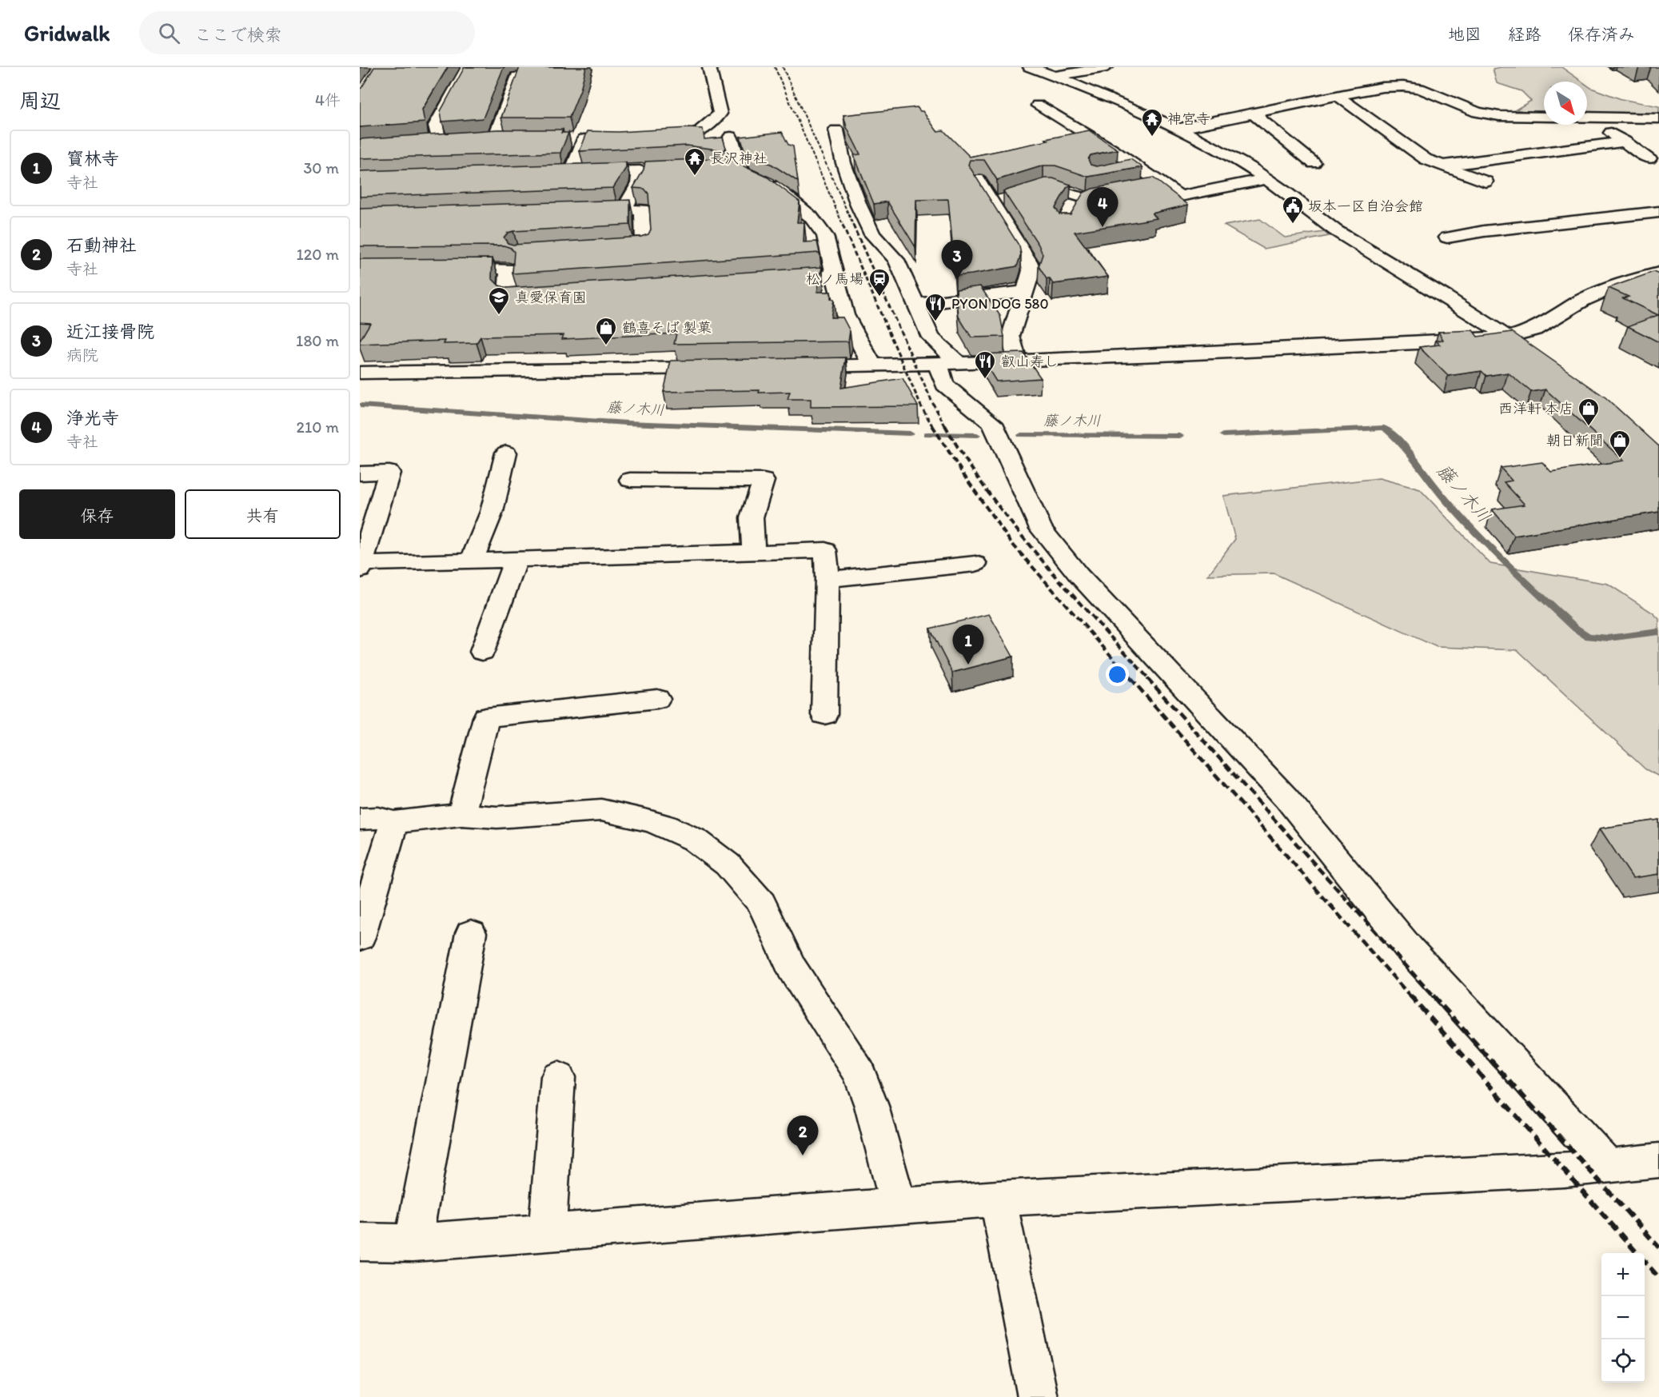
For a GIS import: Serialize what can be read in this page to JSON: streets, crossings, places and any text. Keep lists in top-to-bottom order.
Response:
{
  "water": ["藤ノ木川"],
  "places": {
    "temple": ["神宮寺", "長沢神社"],
    "public building": ["坂本一区自治会館"],
    "station": ["松ノ馬場"],
    "school or university": ["真愛保育園"],
    "restaurant": ["PYON DOG 580", "叡山寿し"],
    "shop": ["鶴喜そば 製菓", "西洋軒 本店", "朝日新聞"]
  },
  "north": "bottom right",
  "page": {
    "header": "Gridwalk",
    "search": "ここで検索",
    "nav": ["地図", "経路", "保存済み"],
    "heading": ["周辺", "4件"],
    "list": [
      {
        "mark": "1",
        "name": "寳林寺",
        "note": "寺社",
        "value": "30 m"
      },
      {
        "mark": "2",
        "name": "石動神社",
        "note": "寺社",
        "value": "120 m"
      },
      {
        "mark": "3",
        "name": "近江接骨院",
        "note": "病院",
        "value": "180 m"
      },
      {
        "mark": "4",
        "name": "浄光寺",
        "note": "寺社",
        "value": "210 m"
      }
    ],
    "pins": [
      "4",
      "3",
      "1",
      "2"
    ],
    "buttons": ["保存", "共有"],
    "map_buttons": ["+", "−"]
  }
}
